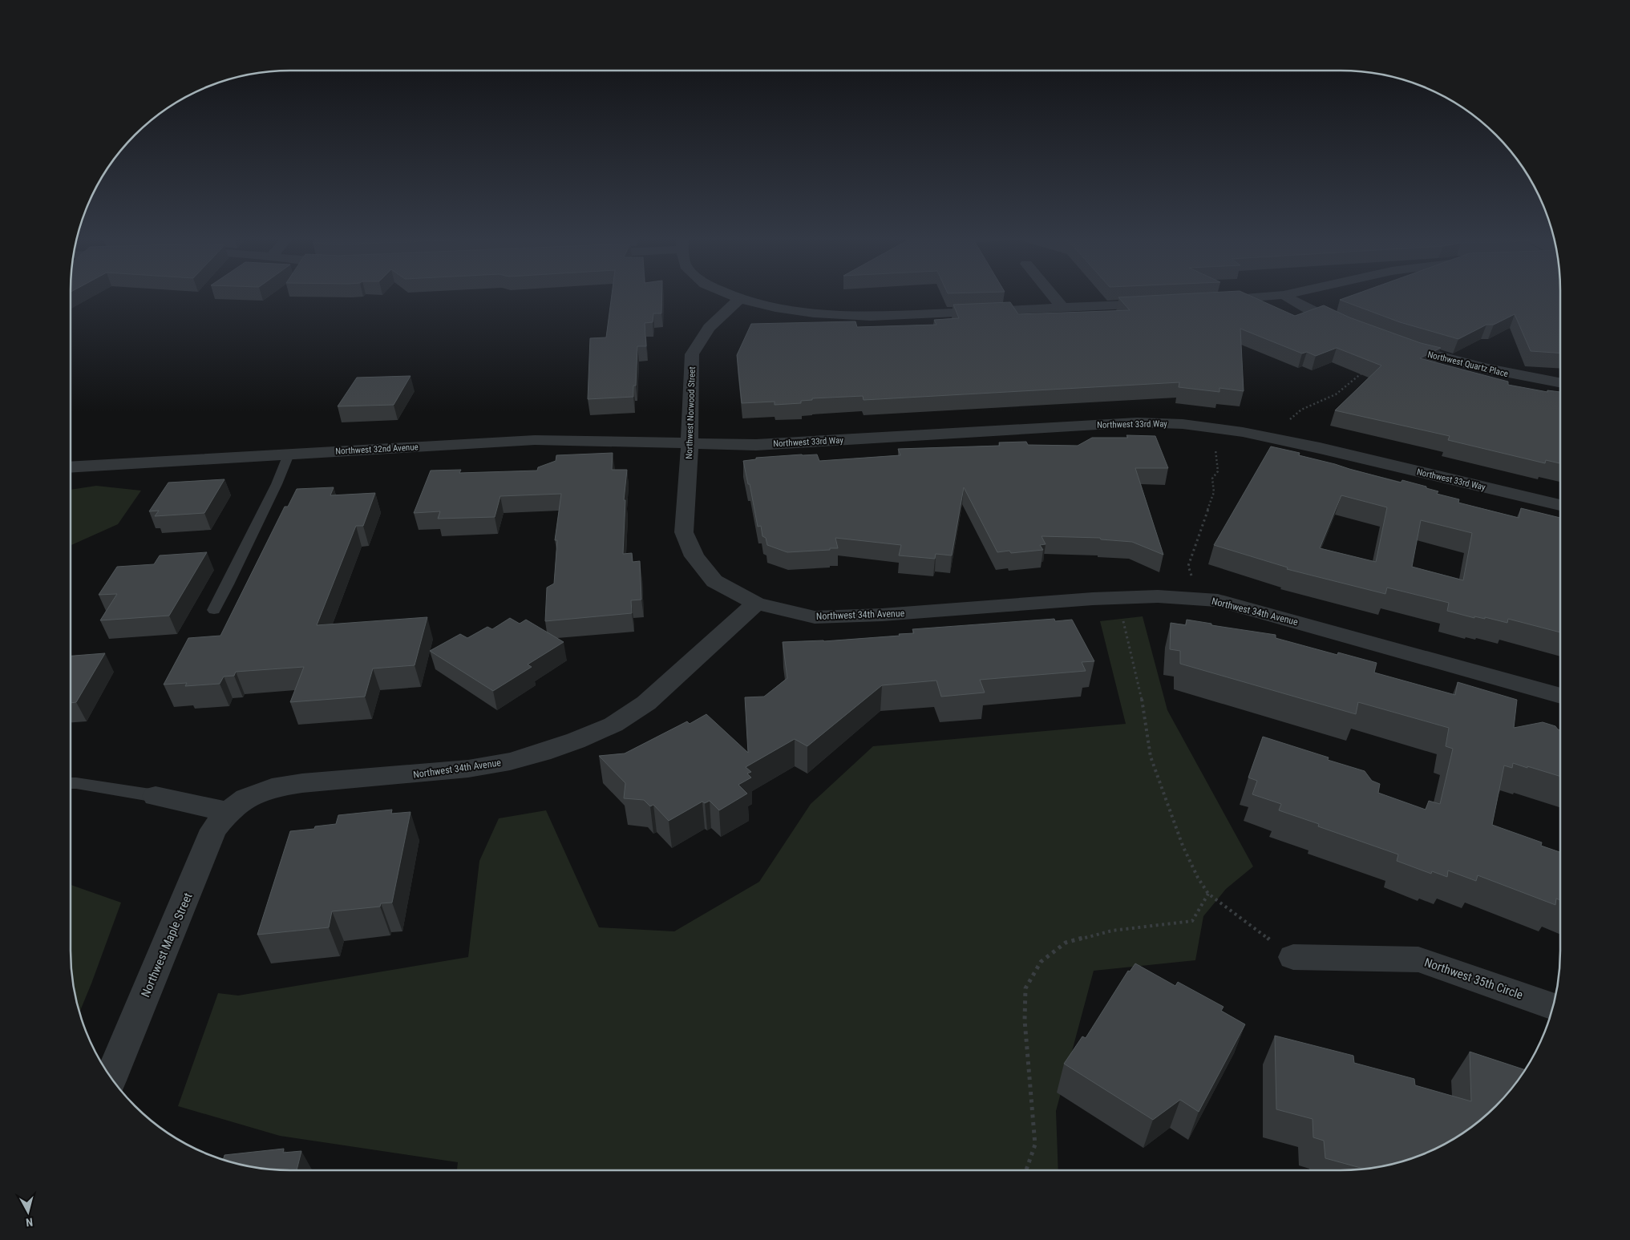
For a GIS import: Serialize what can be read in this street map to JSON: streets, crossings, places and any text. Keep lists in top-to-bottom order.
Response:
{
  "streets": {
    "street": [
      "Northwest Quartz Place",
      "Northwest Norwood Street",
      "Northwest 33rd Way",
      "Northwest 32nd Avenue",
      "Northwest 34th Avenue",
      "Northwest Maple Street",
      "Northwest 35th Circle"
    ]
  },
  "crossings": [
    ["Northwest Norwood Street", "Northwest 33rd Way"],
    ["Northwest Norwood Street", "Northwest 32nd Avenue"],
    ["Northwest Norwood Street", "Northwest 34th Avenue"],
    ["Northwest 33rd Way", "Northwest 32nd Avenue"],
    ["Northwest 34th Avenue", "Northwest Maple Street"]
  ],
  "north": "bottom"
}
